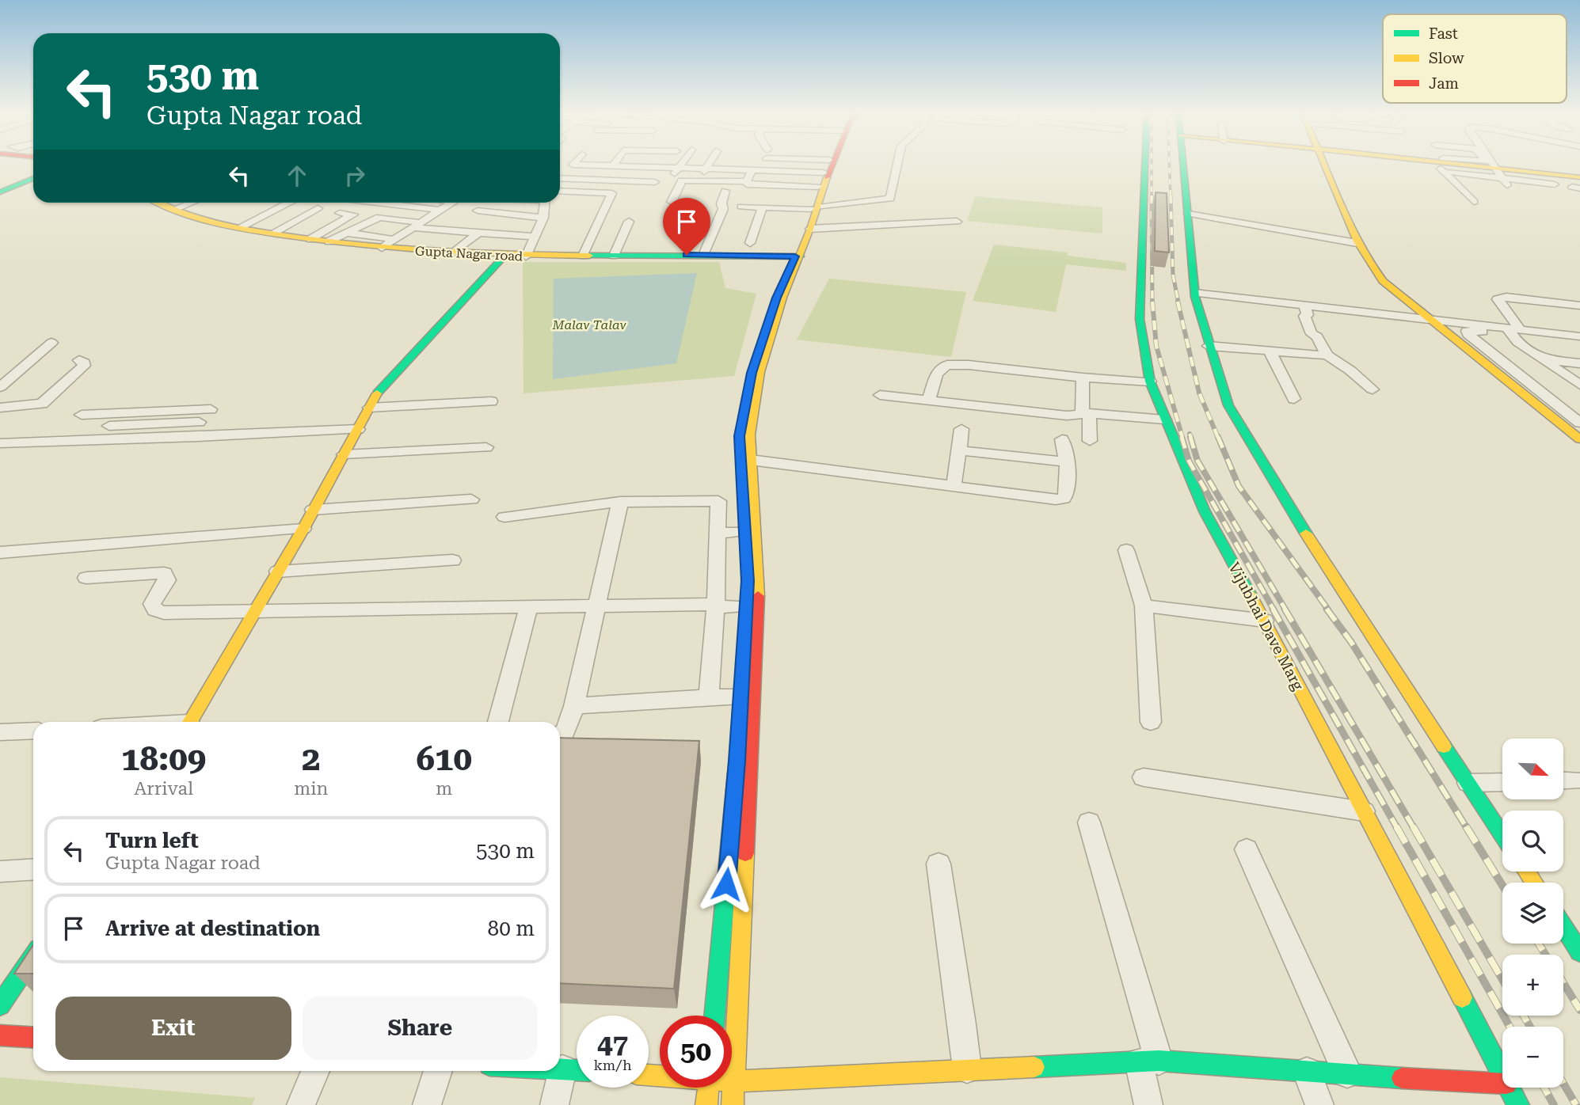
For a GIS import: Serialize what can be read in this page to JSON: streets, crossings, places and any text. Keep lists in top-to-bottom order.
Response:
{
  "streets": {
    "street": ["Gupta Nagar road", "Vijubhai Dave Marg"]
  },
  "parks": ["Malav Talav"],
  "legend": ["Fast", "Slow", "Jam"],
  "north": "bottom right",
  "page": {
    "turn": ["530 m", "Gupta Nagar road"],
    "eta": [
      "18:09",
      "Arrival",
      "2",
      "min",
      "610",
      "m"
    ],
    "map_buttons": ["+", "−"],
    "list": [
      {
        "name": "Turn left",
        "note": "Gupta Nagar road",
        "value": "530 m"
      },
      {
        "name": "Arrive at destination",
        "value": "80 m"
      }
    ],
    "buttons": ["Exit", "Share"],
    "speed": "47 km/h",
    "limit": "50"
  }
}
